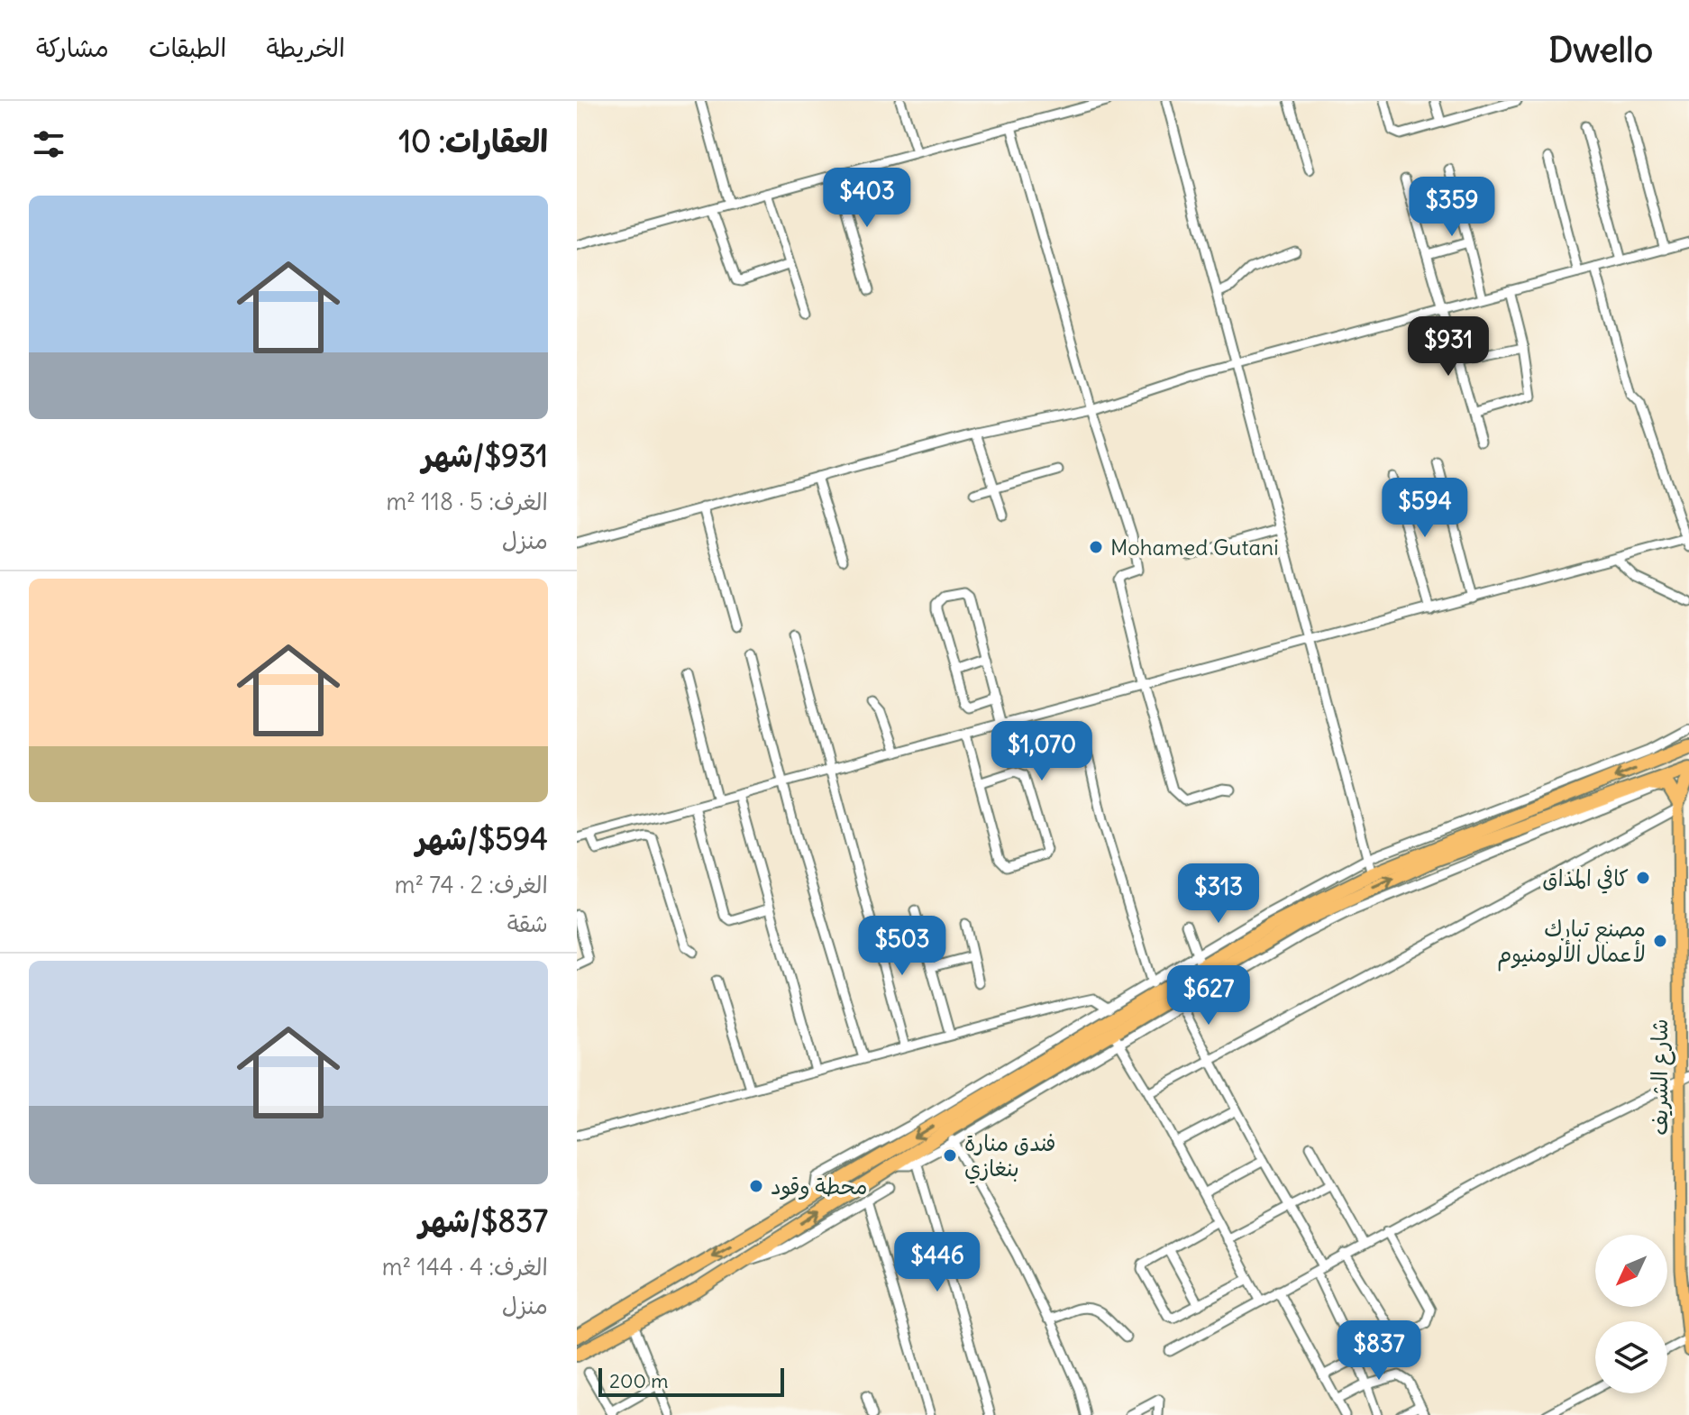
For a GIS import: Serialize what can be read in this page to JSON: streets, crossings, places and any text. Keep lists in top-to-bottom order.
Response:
{
  "streets": {
    "main road": ["شارع الشريف"]
  },
  "places": [
    "Mohamed Gutani",
    "كافي المذاق",
    "مصنع تبارك لأعمال الألومنيوم",
    "فندق منارة بنغازي",
    "محطة وقود"
  ],
  "scale_bar": "200 m",
  "north": "bottom left",
  "page": {
    "header": "Dwello",
    "nav": ["الخريطة", "الطبقات", "مشاركة"],
    "heading": "العقارات: 10",
    "price": [
      "$403",
      "$359",
      "$931",
      "$594",
      "$1,070",
      "$313",
      "$503",
      "$627",
      "$446",
      "$837"
    ],
    "list": [
      {
        "name": "$931/شهر",
        "note": "الغرف: 5 · 118 m² · منزل"
      },
      {
        "name": "$594/شهر",
        "note": "الغرف: 2 · 74 m² · شقة"
      },
      {
        "name": "$837/شهر",
        "note": "الغرف: 4 · 144 m² · منزل"
      }
    ],
    "scale": "200 m"
  }
}
